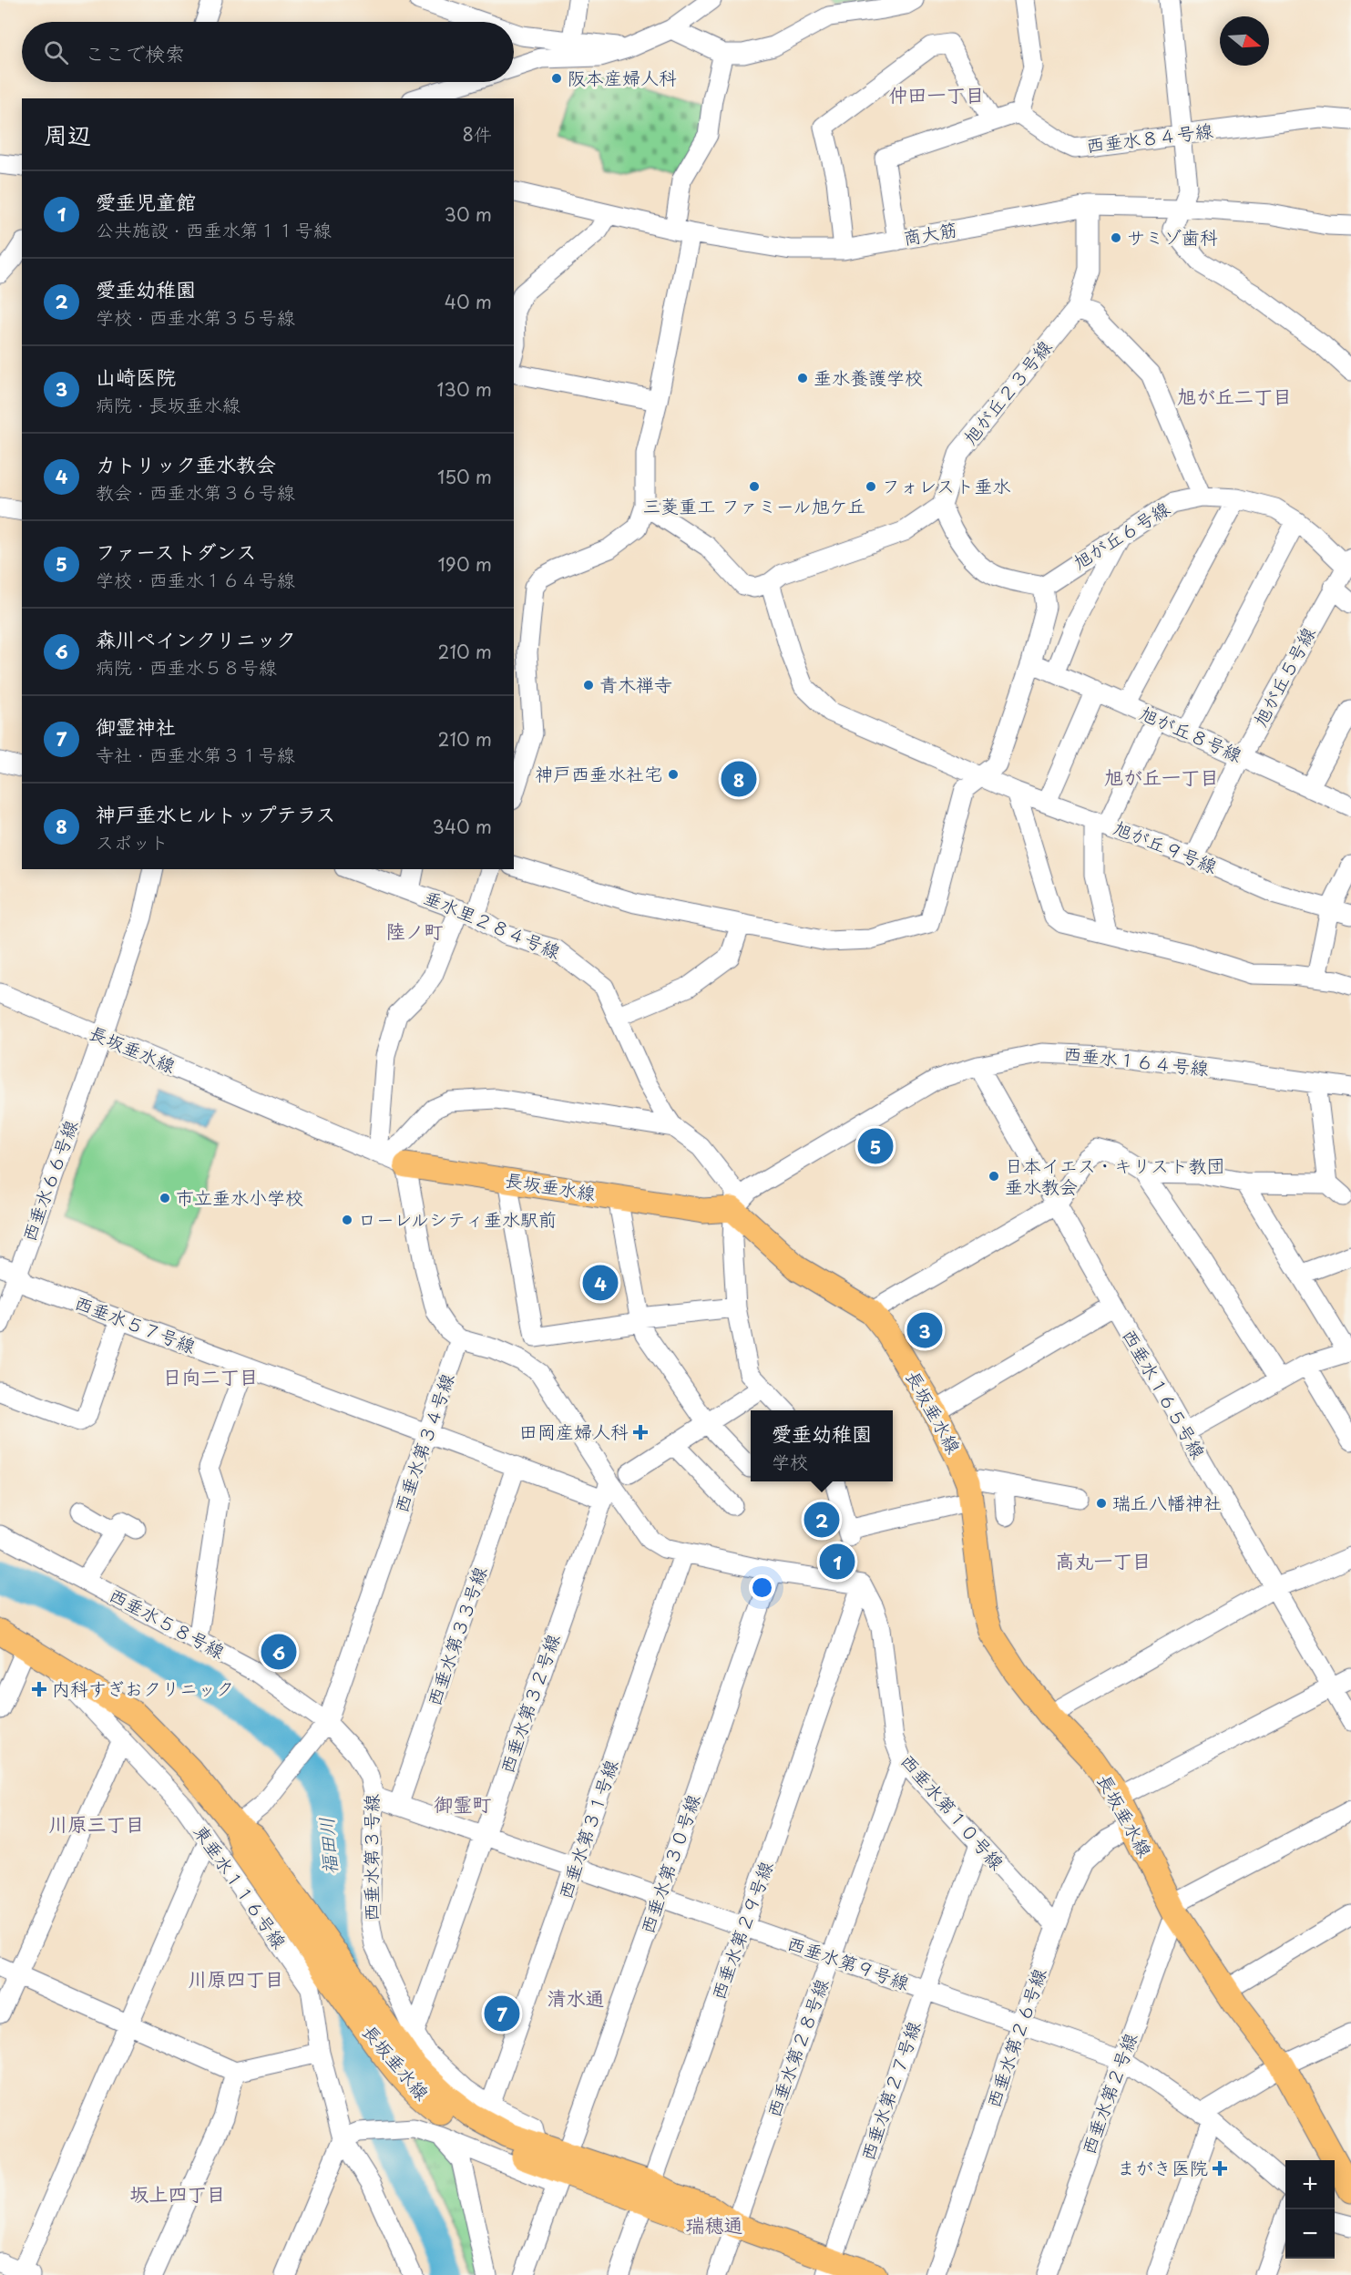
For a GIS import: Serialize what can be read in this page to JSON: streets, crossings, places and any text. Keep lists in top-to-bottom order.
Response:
{
  "streets": {
    "main road": ["長坂垂水線"],
    "street": [
      "西垂水８４号線",
      "商大筋",
      "旭が丘２３号線",
      "旭が丘６号線",
      "旭が丘５号線",
      "旭が丘８号線",
      "旭が丘９号線",
      "垂水里２８４号線",
      "西垂水１６４号線",
      "西垂水６６号線",
      "西垂水５７号線",
      "西垂水１６５号線",
      "西垂水第３４号線",
      "西垂水５８号線",
      "西垂水第３３号線",
      "西垂水第３２号線",
      "西垂水第１０号線",
      "西垂水第３１号線",
      "西垂水第３号線",
      "西垂水第３０号線",
      "東垂水１１６号線",
      "西垂水第２９号線",
      "西垂水第９号線",
      "西垂水第２６号線",
      "西垂水第２８号線",
      "西垂水第２７号線",
      "西垂水第２号線"
    ]
  },
  "crossings": [
    ["旭が丘６号線", "旭が丘５号線"],
    ["旭が丘５号線", "旭が丘８号線"],
    ["旭が丘５号線", "旭が丘９号線"],
    ["長坂垂水線", "西垂水１６４号線"],
    ["長坂垂水線", "西垂水６６号線"],
    ["長坂垂水線", "西垂水第３４号線"],
    ["長坂垂水線", "西垂水第３号線"],
    ["長坂垂水線", "西垂水第３０号線"],
    ["長坂垂水線", "東垂水１１６号線"],
    ["長坂垂水線", "西垂水第２９号線"],
    ["長坂垂水線", "西垂水第２６号線"],
    ["長坂垂水線", "西垂水第２８号線"],
    ["長坂垂水線", "西垂水第２７号線"],
    ["長坂垂水線", "西垂水第２号線"],
    ["西垂水１６４号線", "西垂水１６５号線"],
    ["西垂水６６号線", "西垂水５７号線"],
    ["西垂水５７号線", "西垂水第３４号線"],
    ["西垂水５７号線", "西垂水第３３号線"],
    ["西垂水５７号線", "西垂水第３２号線"],
    ["西垂水第３４号線", "西垂水５８号線"],
    ["西垂水第３４号線", "西垂水第３号線"],
    ["西垂水５８号線", "西垂水第３号線"],
    ["西垂水第３３号線", "西垂水第９号線"],
    ["西垂水第３２号線", "西垂水第３号線"],
    ["西垂水第３２号線", "西垂水第９号線"],
    ["西垂水第１０号線", "西垂水第２９号線"],
    ["西垂水第１０号線", "西垂水第２６号線"],
    ["西垂水第１０号線", "西垂水第２８号線"],
    ["西垂水第１０号線", "西垂水第２７号線"],
    ["西垂水第３１号線", "西垂水第３号線"],
    ["西垂水第３１号線", "西垂水第９号線"],
    ["西垂水第３号線", "西垂水第９号線"],
    ["西垂水第３０号線", "西垂水第９号線"],
    ["西垂水第２９号線", "西垂水第９号線"],
    ["西垂水第９号線", "西垂水第２６号線"],
    ["西垂水第９号線", "西垂水第２８号線"],
    ["西垂水第９号線", "西垂水第２７号線"],
    ["西垂水第９号線", "西垂水第２号線"]
  ],
  "districts": [
    "仲田一丁目",
    "旭が丘二丁目",
    "旭が丘一丁目",
    "陸ノ町",
    "日向二丁目",
    "高丸一丁目",
    "御霊町",
    "川原三丁目",
    "川原四丁目",
    "清水通",
    "坂上四丁目",
    "瑞穂通"
  ],
  "water": ["福田川"],
  "places": {
    "other": [
      "阪本産婦人科",
      "サミゾ歯科",
      "垂水養護学校",
      "三菱重工 ファミール旭ケ丘",
      "フォレスト垂水",
      "青木禅寺",
      "神戸西垂水社宅",
      "日本イエス・キリスト教団 垂水教会",
      "市立垂水小学校",
      "ローレルシティ垂水駅前",
      "瑞丘八幡神社"
    ],
    "health": ["田岡産婦人科", "内科すぎおクリニック", "まがき医院"]
  },
  "north": "right",
  "page": {
    "search": "ここで検索",
    "heading": ["周辺", "8件"],
    "list": [
      {
        "mark": "1",
        "name": "愛垂児童館",
        "note": "公共施設 · 西垂水第１１号線",
        "value": "30 m"
      },
      {
        "mark": "2",
        "name": "愛垂幼稚園",
        "note": "学校 · 西垂水第３５号線",
        "value": "40 m"
      },
      {
        "mark": "3",
        "name": "山崎医院",
        "note": "病院 · 長坂垂水線",
        "value": "130 m"
      },
      {
        "mark": "4",
        "name": "カトリック垂水教会",
        "note": "教会 · 西垂水第３６号線",
        "value": "150 m"
      },
      {
        "mark": "5",
        "name": "ファーストダンス",
        "note": "学校 · 西垂水１６４号線",
        "value": "190 m"
      },
      {
        "mark": "6",
        "name": "森川ペインクリニック",
        "note": "病院 · 西垂水５８号線",
        "value": "210 m"
      },
      {
        "mark": "7",
        "name": "御霊神社",
        "note": "寺社 · 西垂水第３１号線",
        "value": "210 m"
      },
      {
        "mark": "8",
        "name": "神戸垂水ヒルトップテラス",
        "note": "スポット",
        "value": "340 m"
      }
    ],
    "pins": [
      "8",
      "5",
      "4",
      "3",
      "2",
      "1",
      "6",
      "7"
    ],
    "popup": ["愛垂幼稚園", "学校"],
    "map_buttons": ["+", "−"]
  }
}
